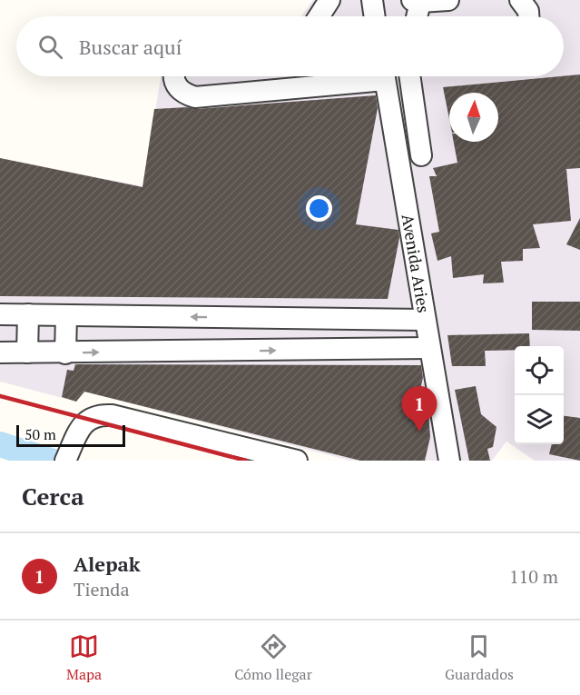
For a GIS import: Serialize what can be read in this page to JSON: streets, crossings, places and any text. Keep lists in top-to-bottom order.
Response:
{
  "streets": {
    "lane": ["Avenida Aries"]
  },
  "scale_bar": "50 m",
  "north": "top",
  "page": {
    "search": "Buscar aquí",
    "pins": "1",
    "scale": "50 m",
    "heading": "Cerca",
    "list": [
      {
        "mark": "1",
        "name": "Alepak",
        "note": "Tienda",
        "value": "110 m"
      }
    ],
    "nav": ["Mapa", "Cómo llegar", "Guardados"]
  }
}
